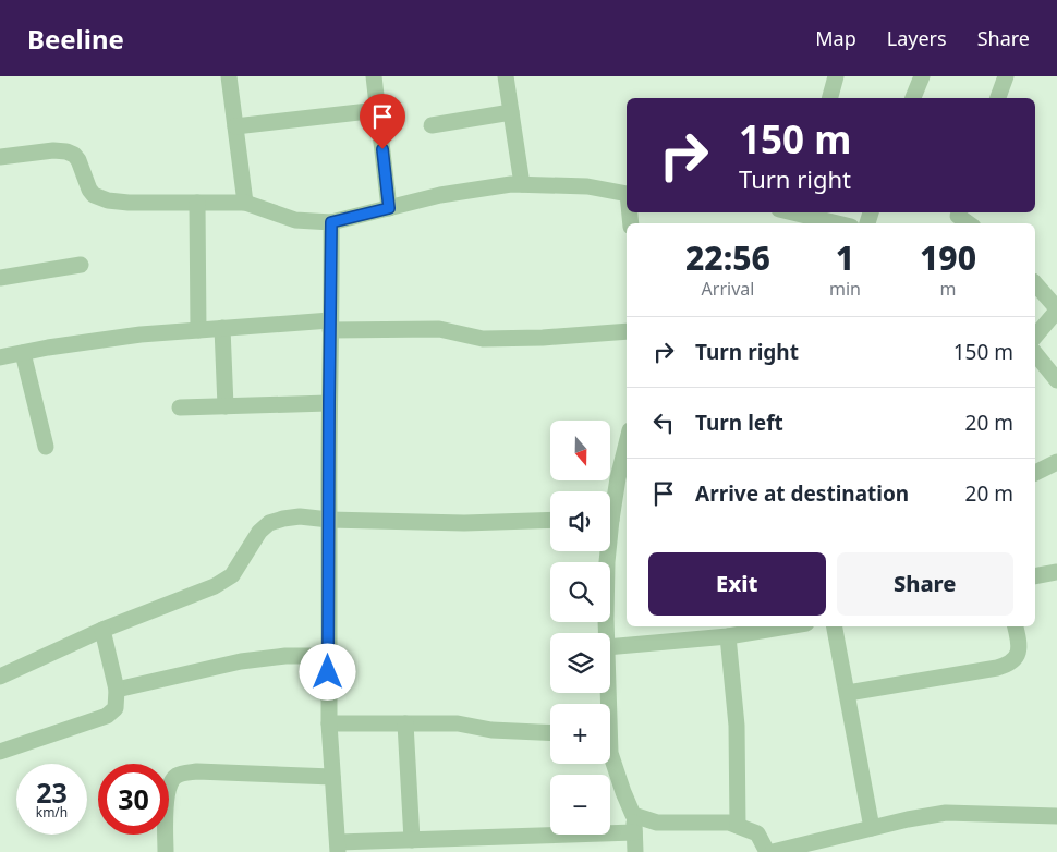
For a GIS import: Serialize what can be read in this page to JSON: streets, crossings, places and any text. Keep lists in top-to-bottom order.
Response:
{
  "north": "bottom",
  "page": {
    "header": "Beeline",
    "nav": ["Map", "Layers", "Share"],
    "turn": ["150 m", "Turn right"],
    "eta": [
      "22:56",
      "Arrival",
      "1",
      "min",
      "190",
      "m"
    ],
    "list": [
      {
        "name": "Turn right",
        "value": "150 m"
      },
      {
        "name": "Turn left",
        "value": "20 m"
      },
      {
        "name": "Arrive at destination",
        "value": "20 m"
      }
    ],
    "map_buttons": ["+", "−"],
    "buttons": ["Exit", "Share"],
    "speed": "23 km/h",
    "limit": "30"
  }
}
